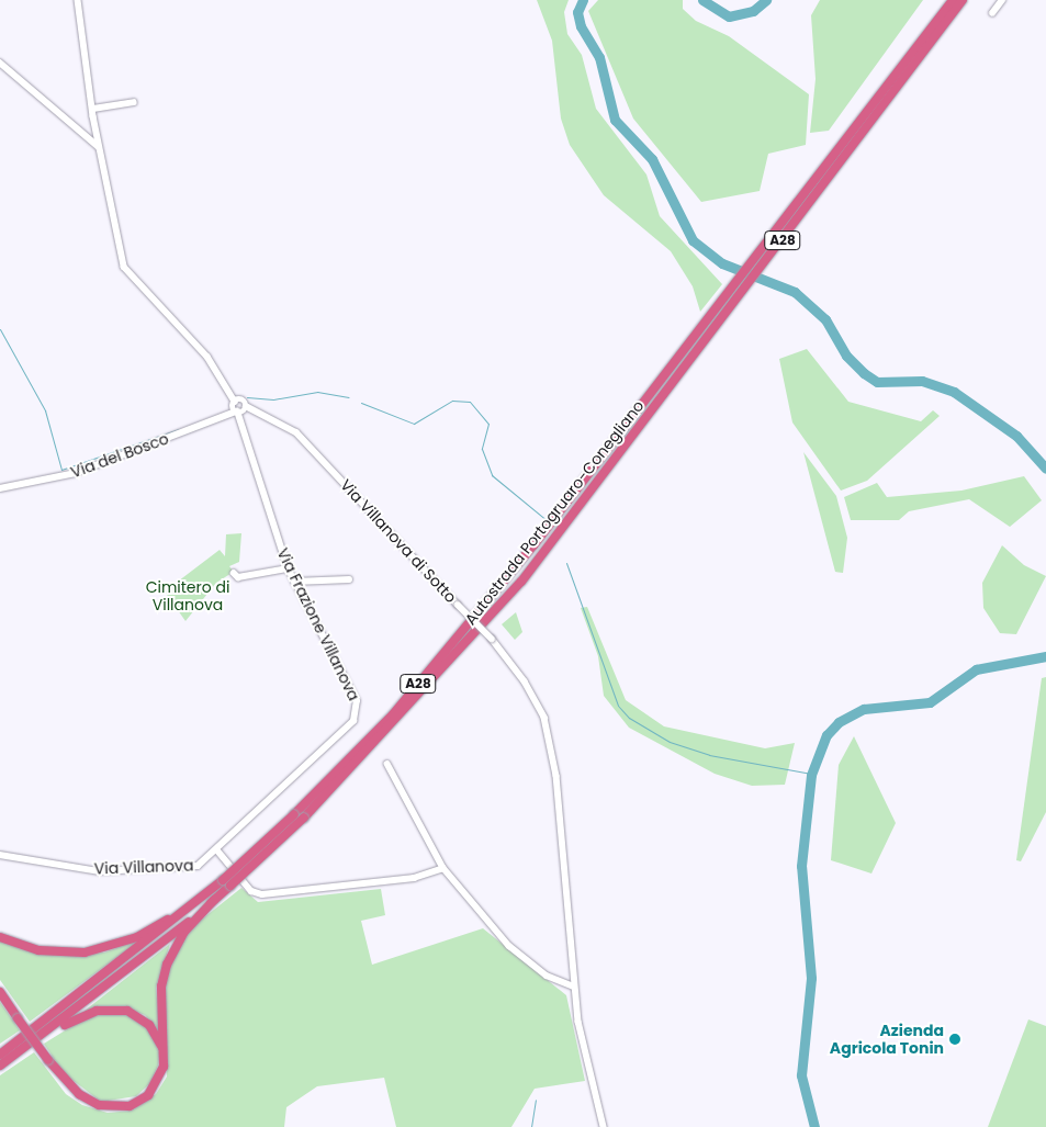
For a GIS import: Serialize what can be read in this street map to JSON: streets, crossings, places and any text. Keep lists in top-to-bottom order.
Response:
{
  "streets": {
    "highway": ["A28", "Autostrada Portogruaro-Conegliano"],
    "street": [
      "Via del Bosco",
      "Via Villanova di Sotto",
      "Via Frazione Villanova",
      "Via Villanova"
    ]
  },
  "crossings": [
    ["Via del Bosco", "Via Villanova di Sotto"],
    ["Via del Bosco", "Via Frazione Villanova"],
    ["Via Villanova di Sotto", "Via Frazione Villanova"],
    ["Via Frazione Villanova", "Via Villanova"]
  ],
  "parks": ["Cimitero di Villanova"],
  "places": ["Azienda Agricola Tonin"]
}
